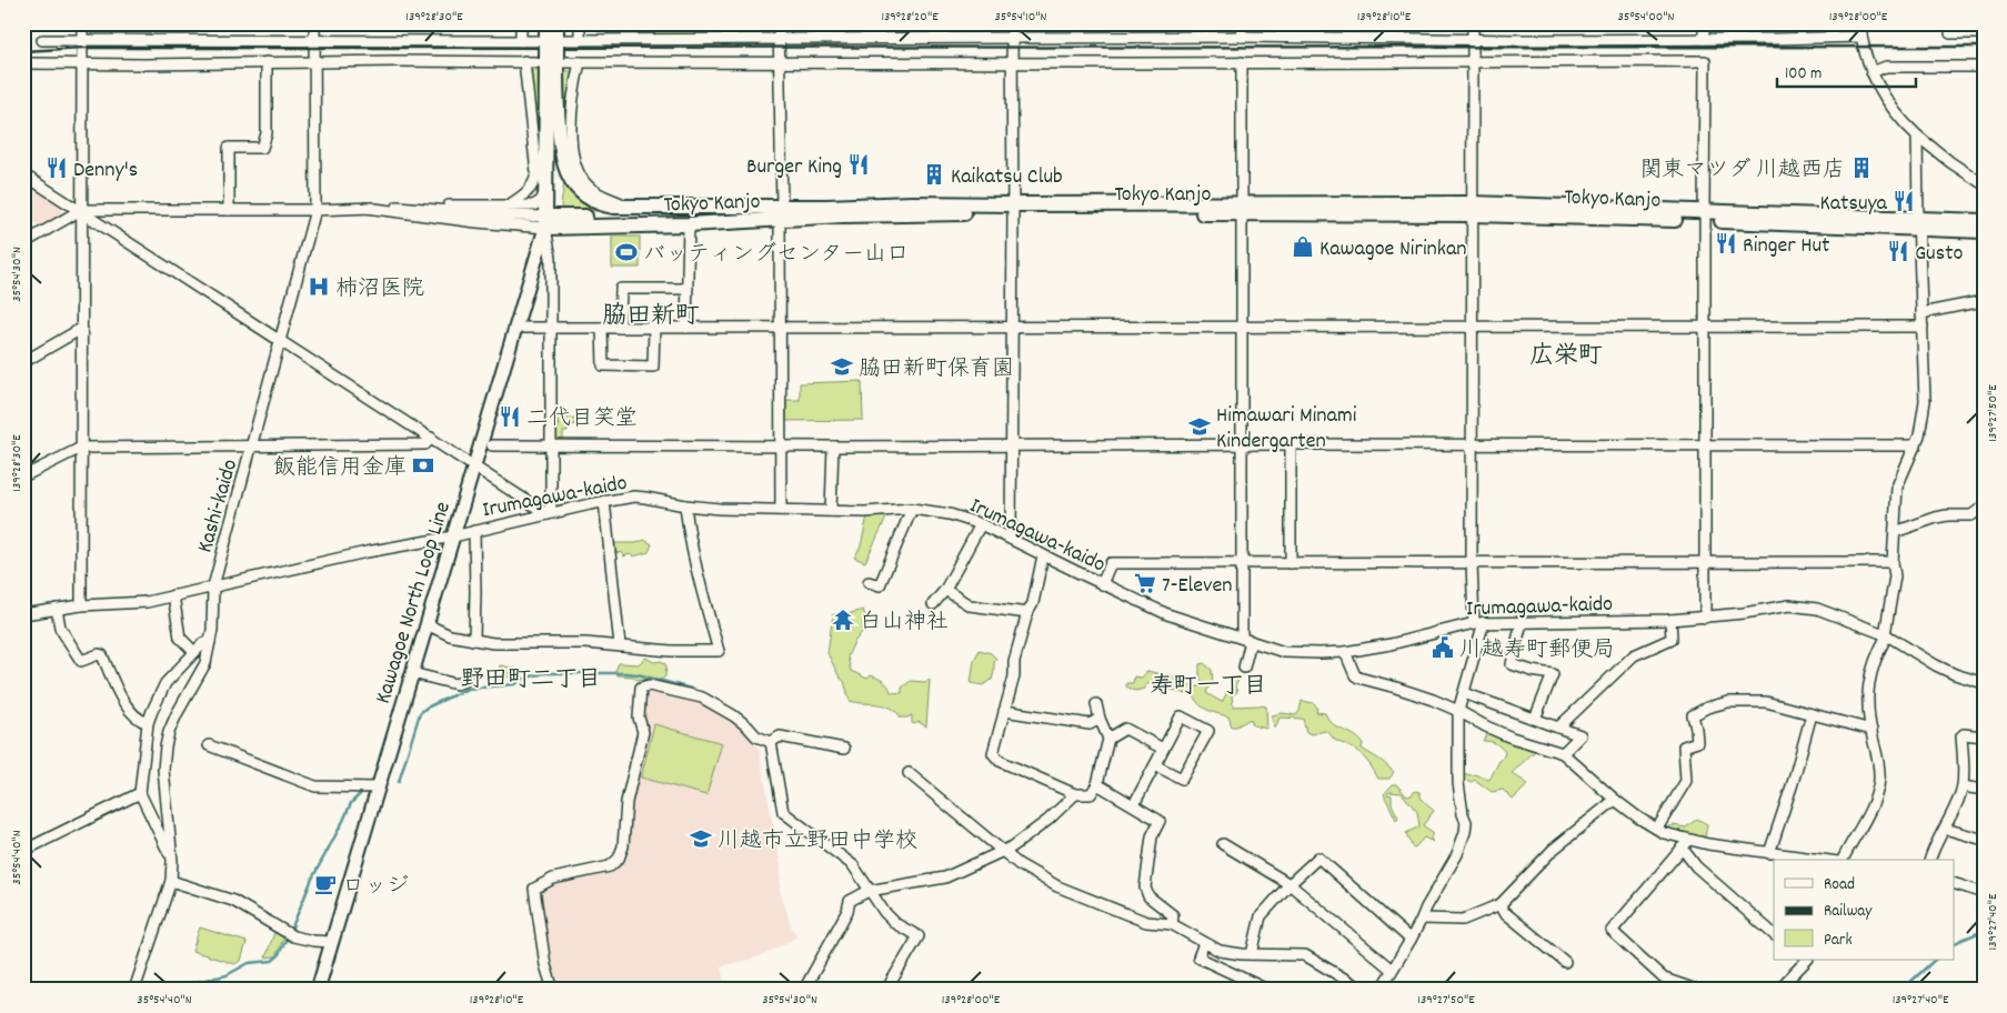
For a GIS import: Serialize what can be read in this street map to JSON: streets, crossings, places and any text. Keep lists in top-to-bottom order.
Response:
{
  "streets": {
    "highway": ["Tokyo Kanjo"],
    "main road": ["Kawagoe North Loop Line"],
    "street": ["Irumagawa-kaido", "Kashi-kaido"]
  },
  "crossings": [
    ["Tokyo Kanjo", "Kawagoe North Loop Line"],
    ["Irumagawa-kaido", "Kashi-kaido"],
    ["Irumagawa-kaido", "Kawagoe North Loop Line"]
  ],
  "districts": [
    "脇田新町",
    "広栄町",
    "野田町二丁目",
    "寿町一丁目"
  ],
  "places": {
    "restaurant": [
      "Burger King",
      "Denny's",
      "Katsuya",
      "Ringer Hut",
      "Gusto",
      "二代目笑堂"
    ],
    "building": ["関東マツダ 川越西店", "Kaikatsu Club"],
    "shop": ["Kawagoe Nirinkan"],
    "sports": ["バッティングセンター山口"],
    "hospital": ["柿沼医院"],
    "school or university": ["脇田新町保育園", "Himawari Minami Kindergarten", "川越市立野田中学校"],
    "bank": ["飯能信用金庫"],
    "supermarket": ["7-Eleven"],
    "temple": ["白山神社"],
    "public building": ["川越寿町郵便局"],
    "cafe": ["ロッジ"]
  },
  "legend": ["Road", "Railway", "Park"],
  "scale_bar": "100 m",
  "coordinates": [
    "139°28'30\"E",
    "139°28'20\"E",
    "35°54'10\"N",
    "139°28'10\"E",
    "35°54'00\"N",
    "139°28'00\"E",
    "35°54'30\"N",
    "139°27'50\"E",
    "35°54'40\"N",
    "139°27'40\"E"
  ]
}
